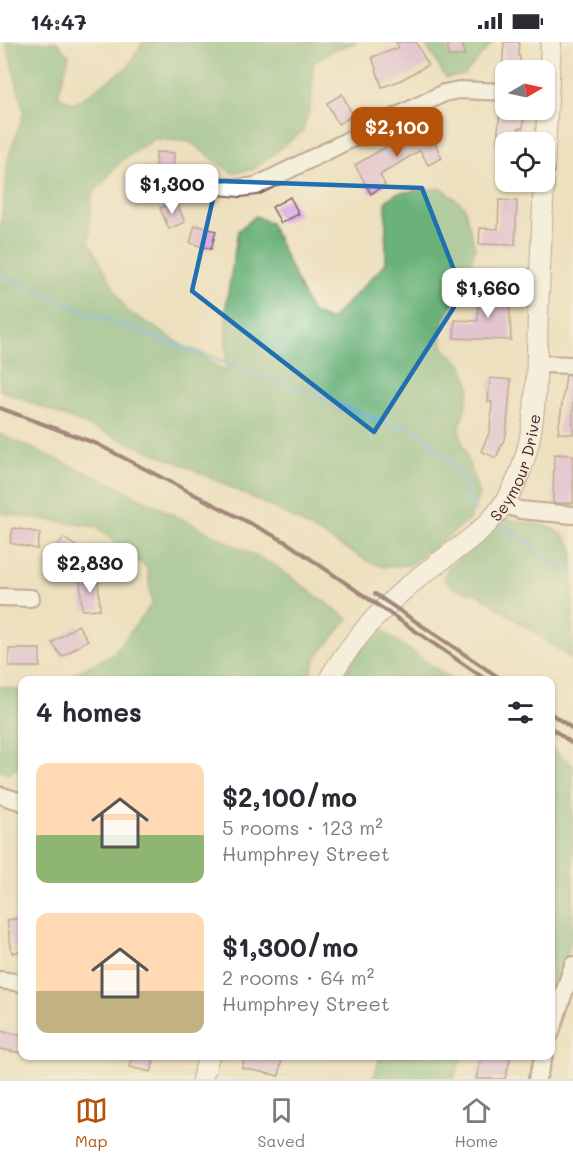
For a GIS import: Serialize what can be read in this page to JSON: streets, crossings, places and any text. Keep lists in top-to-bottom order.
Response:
{
  "streets": {
    "street": ["Seymour Drive"]
  },
  "north": "right",
  "page": {
    "status": "14:47",
    "price": [
      "$2,100",
      "$1,300",
      "$1,660",
      "$2,830"
    ],
    "heading": "4 homes",
    "list": [
      {
        "name": "$2,100/mo",
        "note": "5 rooms · 123 m² · Humphrey Street"
      },
      {
        "name": "$1,300/mo",
        "note": "2 rooms · 64 m² · Humphrey Street"
      }
    ],
    "tabs": ["Map", "Saved", "Home"]
  }
}
